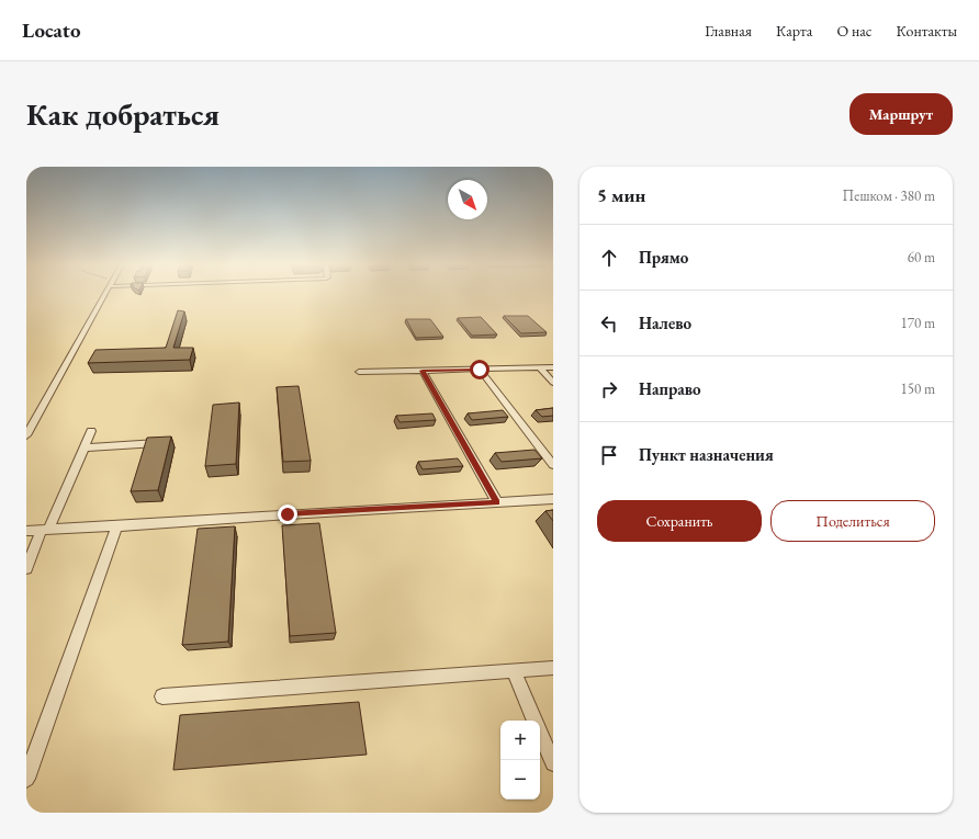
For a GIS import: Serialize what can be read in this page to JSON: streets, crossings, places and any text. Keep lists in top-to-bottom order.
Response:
{
  "north": "bottom right",
  "page": {
    "header": "Locato",
    "nav": [
      "Главная",
      "Карта",
      "О нас",
      "Контакты"
    ],
    "buttons": [
      "Маршрут",
      ["Сохранить", "Поделиться"]
    ],
    "title": "Как добраться",
    "heading": ["5 мин", "Пешком · 380 m"],
    "list": [
      ["Прямо", "60 m"],
      ["Налево", "170 m"],
      ["Направо", "150 m"],
      "Пункт назначения"
    ],
    "map_buttons": ["+", "−"]
  }
}
